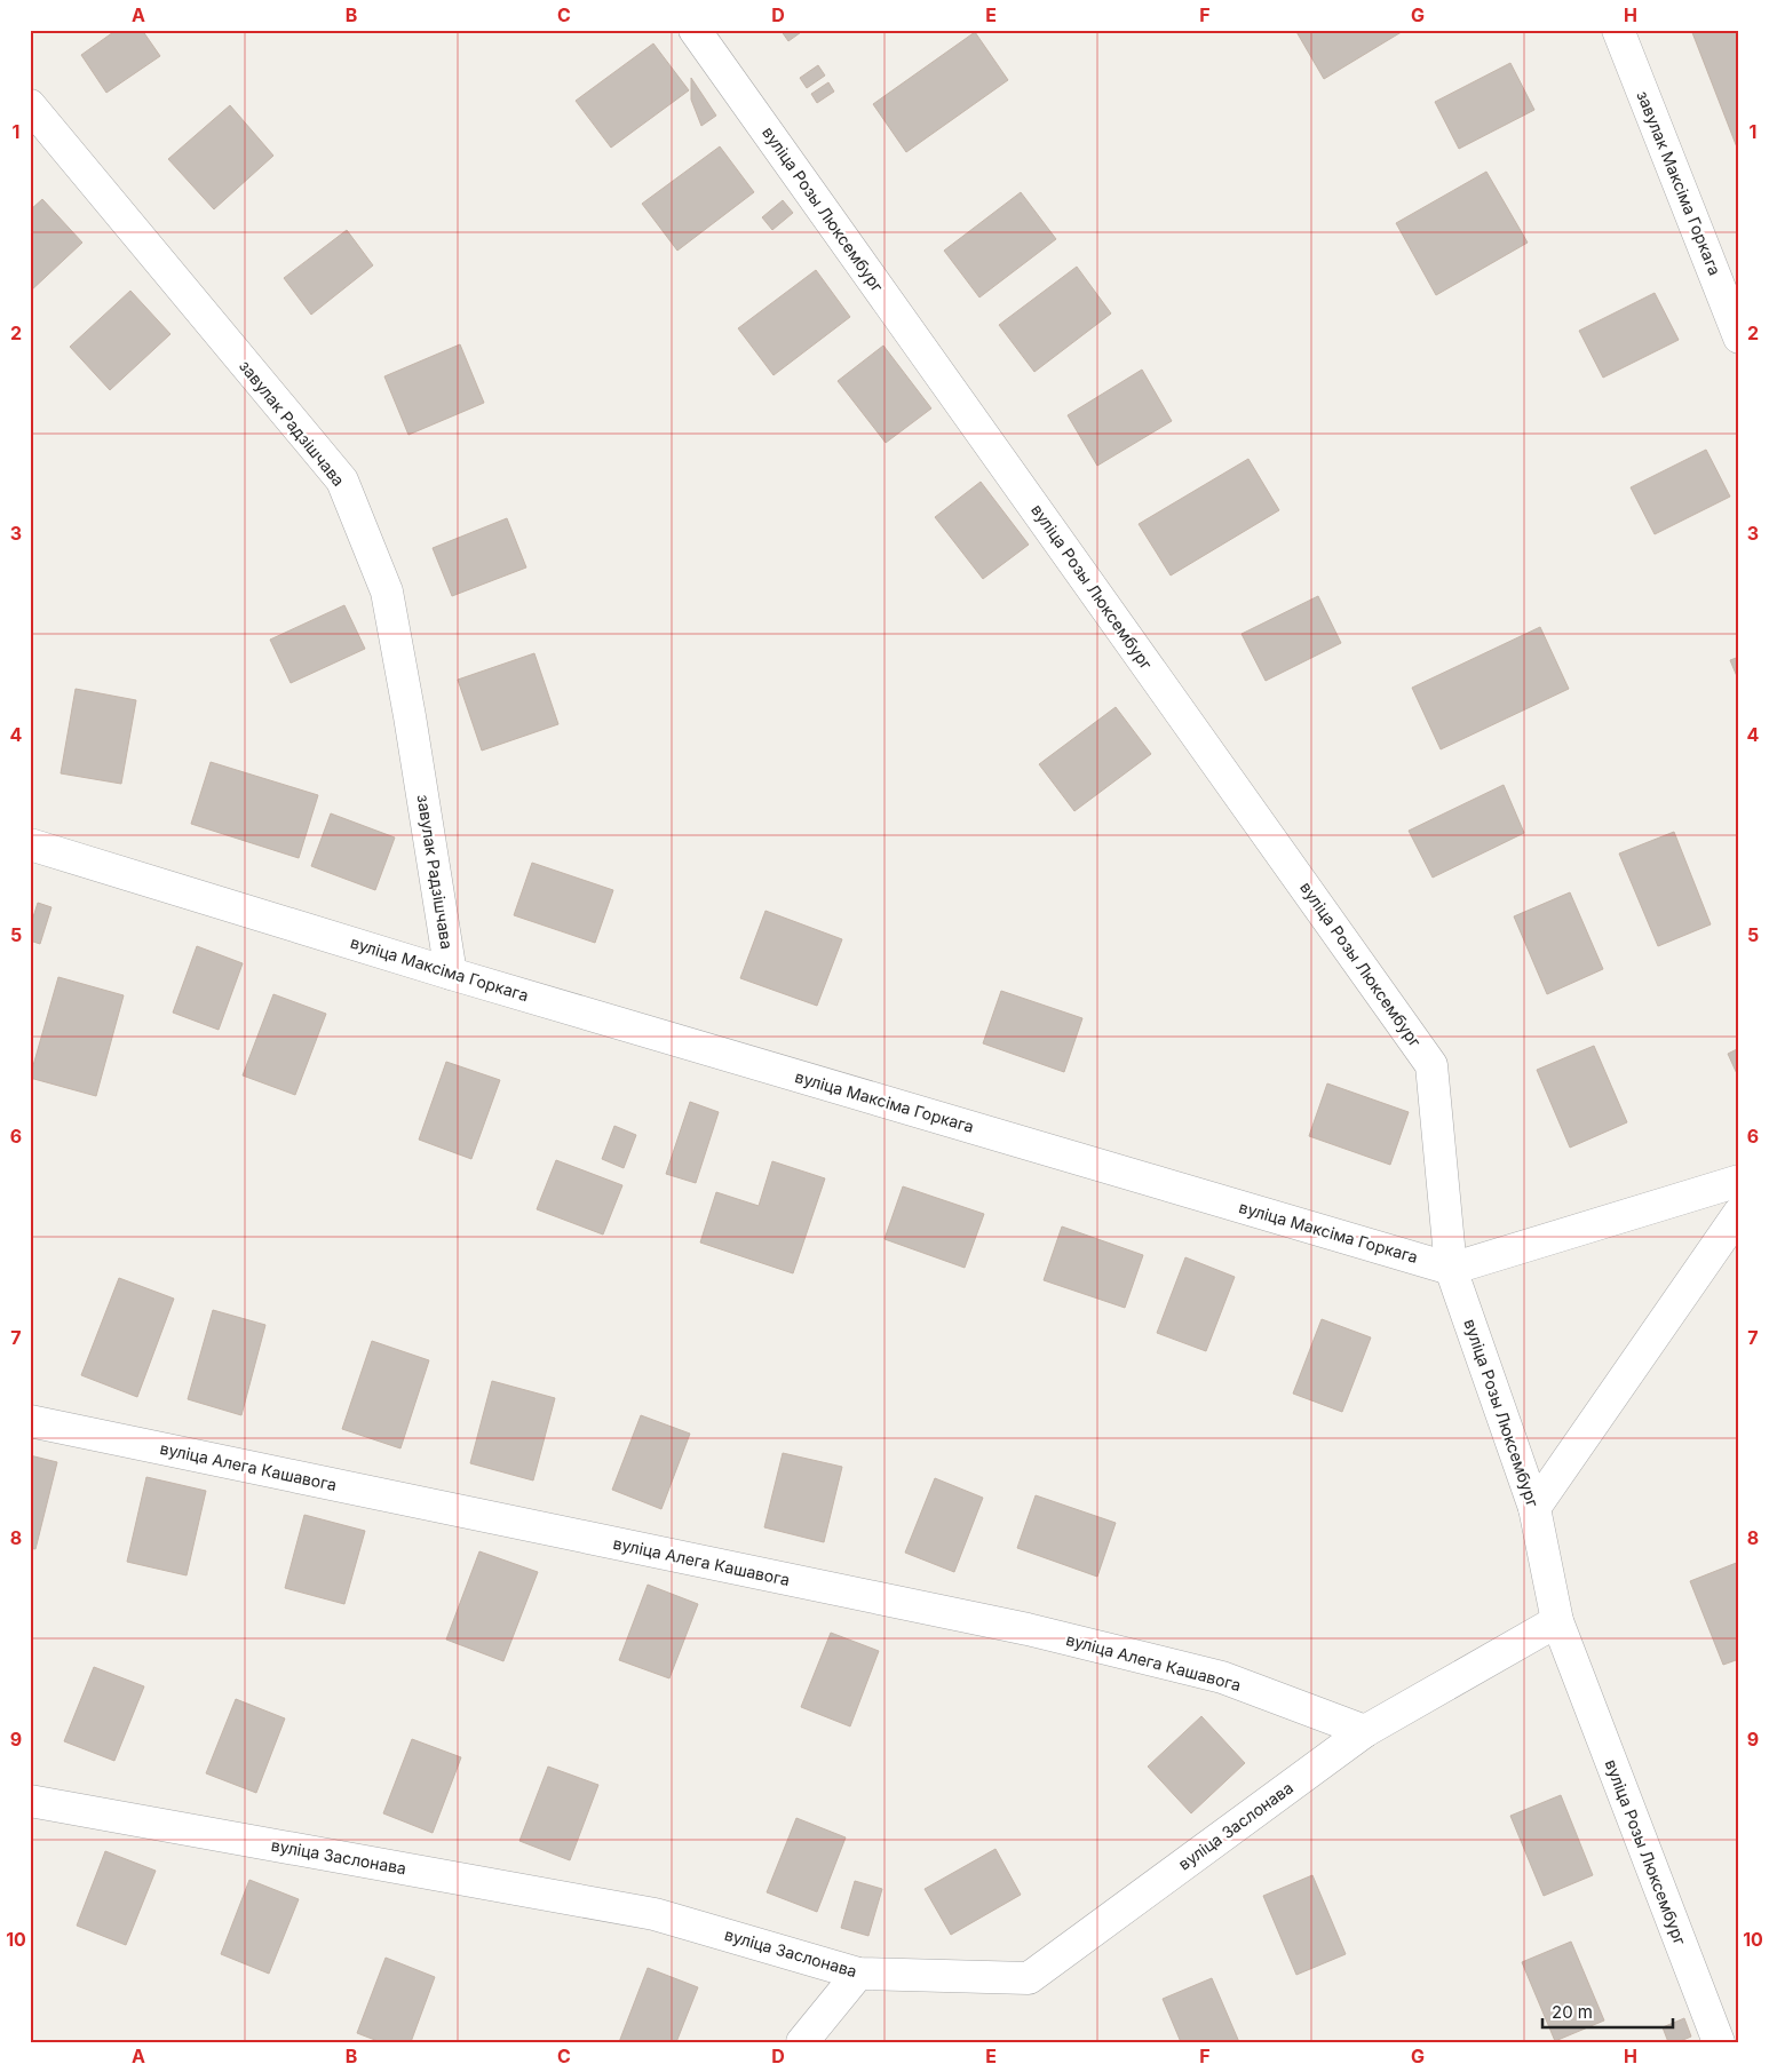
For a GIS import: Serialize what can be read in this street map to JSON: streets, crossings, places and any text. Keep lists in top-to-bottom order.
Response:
{
  "streets": {
    "street": [
      "завулак Максіма Горкага",
      "вуліца Розы Люксембург",
      "завулак Радзішчава",
      "вуліца Максіма Горкага",
      "вуліца Алега Кашавога",
      "вуліца Заслонава"
    ]
  },
  "crossings": [
    ["вуліца Розы Люксембург", "вуліца Максіма Горкага"],
    ["вуліца Розы Люксембург", "вуліца Заслонава"],
    ["завулак Радзішчава", "вуліца Максіма Горкага"],
    ["вуліца Алега Кашавога", "вуліца Заслонава"]
  ],
  "scale_bar": "20 m",
  "grid": {
    "columns": [
      "A",
      "B",
      "C",
      "D",
      "E",
      "F",
      "G",
      "H"
    ],
    "rows": [
      "1",
      "2",
      "3",
      "4",
      "5",
      "6",
      "7",
      "8",
      "9",
      "10"
    ]
  }
}
